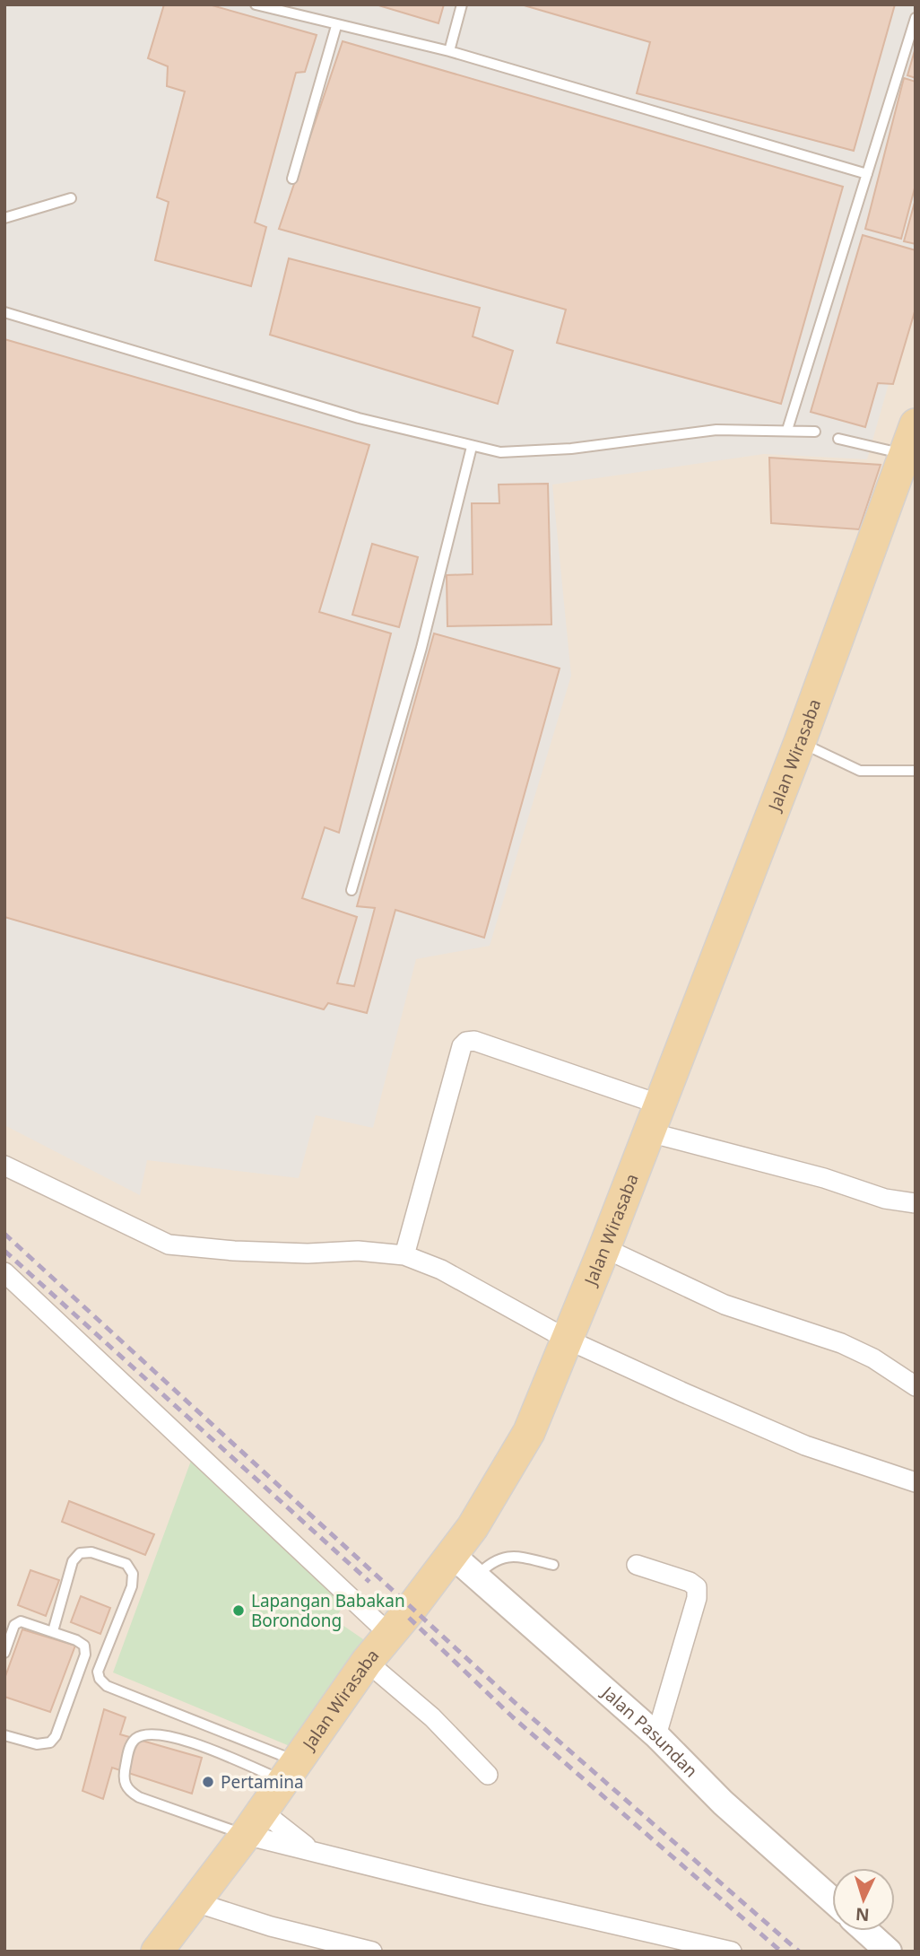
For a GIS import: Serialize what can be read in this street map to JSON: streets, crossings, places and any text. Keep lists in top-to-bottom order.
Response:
{
  "streets": {
    "main road": ["Jalan Wirasaba"],
    "street": ["Jalan Pasundan"]
  },
  "crossings": [
    ["Jalan Wirasaba", "Jalan Pasundan"]
  ],
  "places": ["Lapangan Babakan Borondong", "Pertamina"],
  "north": "bottom"
}
